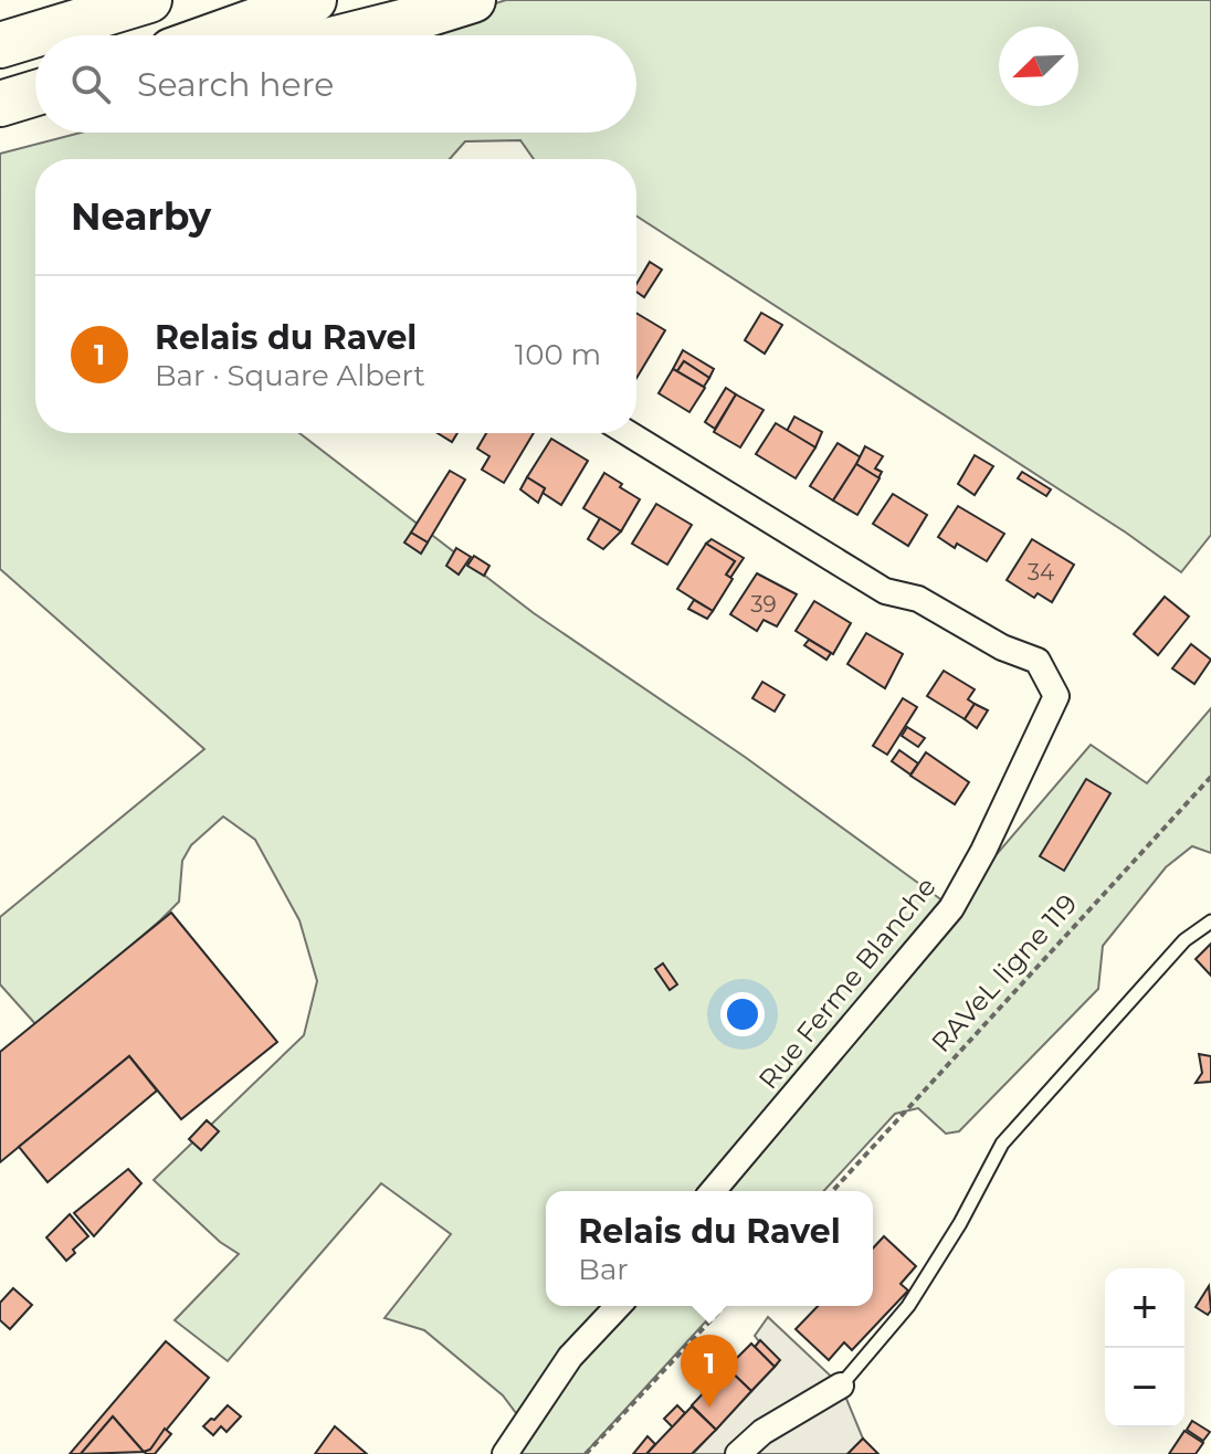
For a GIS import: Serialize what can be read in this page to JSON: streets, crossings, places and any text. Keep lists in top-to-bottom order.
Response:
{
  "streets": {
    "street": ["Rue Ferme Blanche"],
    "path": ["RAVeL ligne 119"]
  },
  "house_numbers": ["34", "39"],
  "north": "bottom left",
  "page": {
    "search": "Search here",
    "heading": "Nearby",
    "list": [
      {
        "mark": "1",
        "name": "Relais du Ravel",
        "note": "Bar · Square Albert",
        "value": "100 m"
      }
    ],
    "popup": ["Relais du Ravel", "Bar"],
    "map_buttons": ["+", "−"],
    "pins": "1"
  }
}
